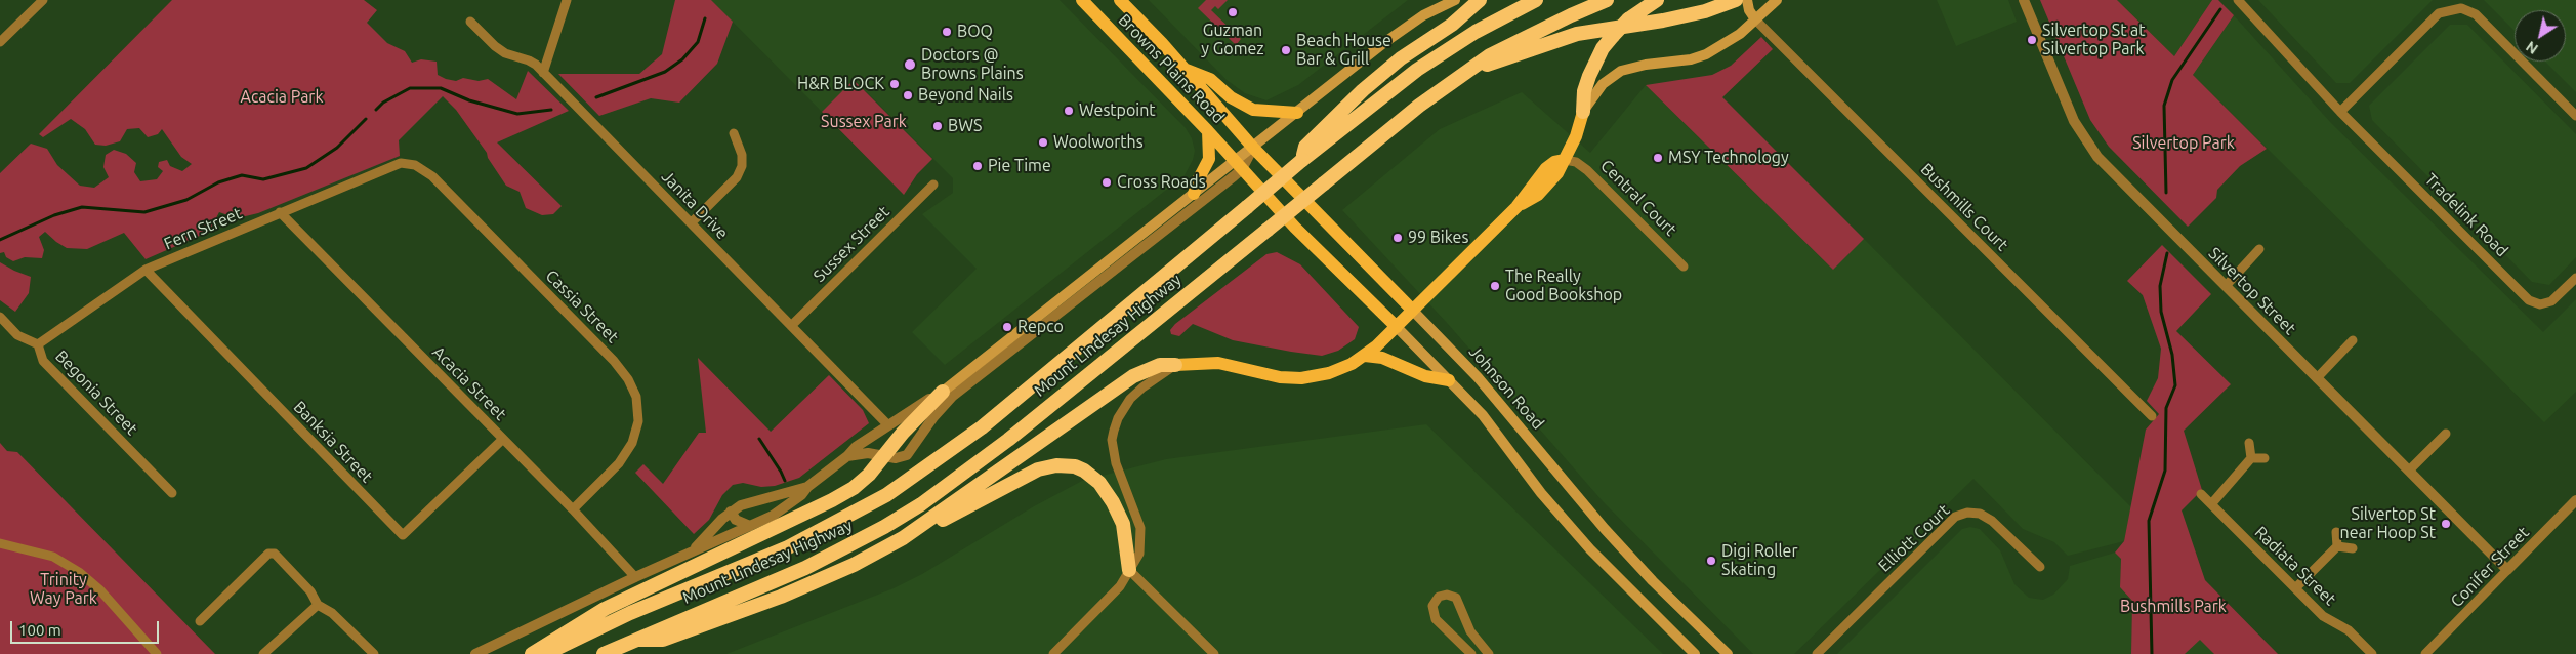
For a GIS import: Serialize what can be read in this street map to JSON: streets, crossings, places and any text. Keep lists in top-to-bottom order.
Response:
{
  "streets": {
    "highway": ["Mount Lindesay Highway"],
    "main road": ["Browns Plains Road", "Johnson Road"],
    "street": [
      "Central Court",
      "Janita Drive",
      "Bushmills Court",
      "Tradelink Road",
      "Fern Street",
      "Sussex Street",
      "Silvertop Street",
      "Cassia Street",
      "Acacia Street",
      "Begonia Street",
      "Banksia Street",
      "Elliott Court",
      "Radiata Street",
      "Conifer Street"
    ]
  },
  "crossings": [
    ["Browns Plains Road", "Johnson Road"],
    ["Janita Drive", "Sussex Street"],
    ["Fern Street", "Cassia Street"],
    ["Fern Street", "Acacia Street"],
    ["Fern Street", "Begonia Street"],
    ["Fern Street", "Banksia Street"],
    ["Silvertop Street", "Conifer Street"],
    ["Cassia Street", "Acacia Street"],
    ["Acacia Street", "Banksia Street"]
  ],
  "parks": [
    "Acacia Park",
    "Sussex Park",
    "Silvertop Park",
    "Trinity Way Park",
    "Bushmills Park"
  ],
  "places": [
    "Guzman y Gomez",
    "BOQ",
    "Silvertop St at Silvertop Park",
    "Beach House Bar & Grill",
    "Doctors @ Browns Plains",
    "H&R BLOCK",
    "Beyond Nails",
    "Westpoint",
    "BWS",
    "Woolworths",
    "MSY Technology",
    "Pie Time",
    "Cross Roads",
    "99 Bikes",
    "The Really Good Bookshop",
    "Repco",
    "Silvertop St near Hoop St",
    "Digi Roller Skating"
  ],
  "scale_bar": "100 m",
  "north": "bottom left"
}
